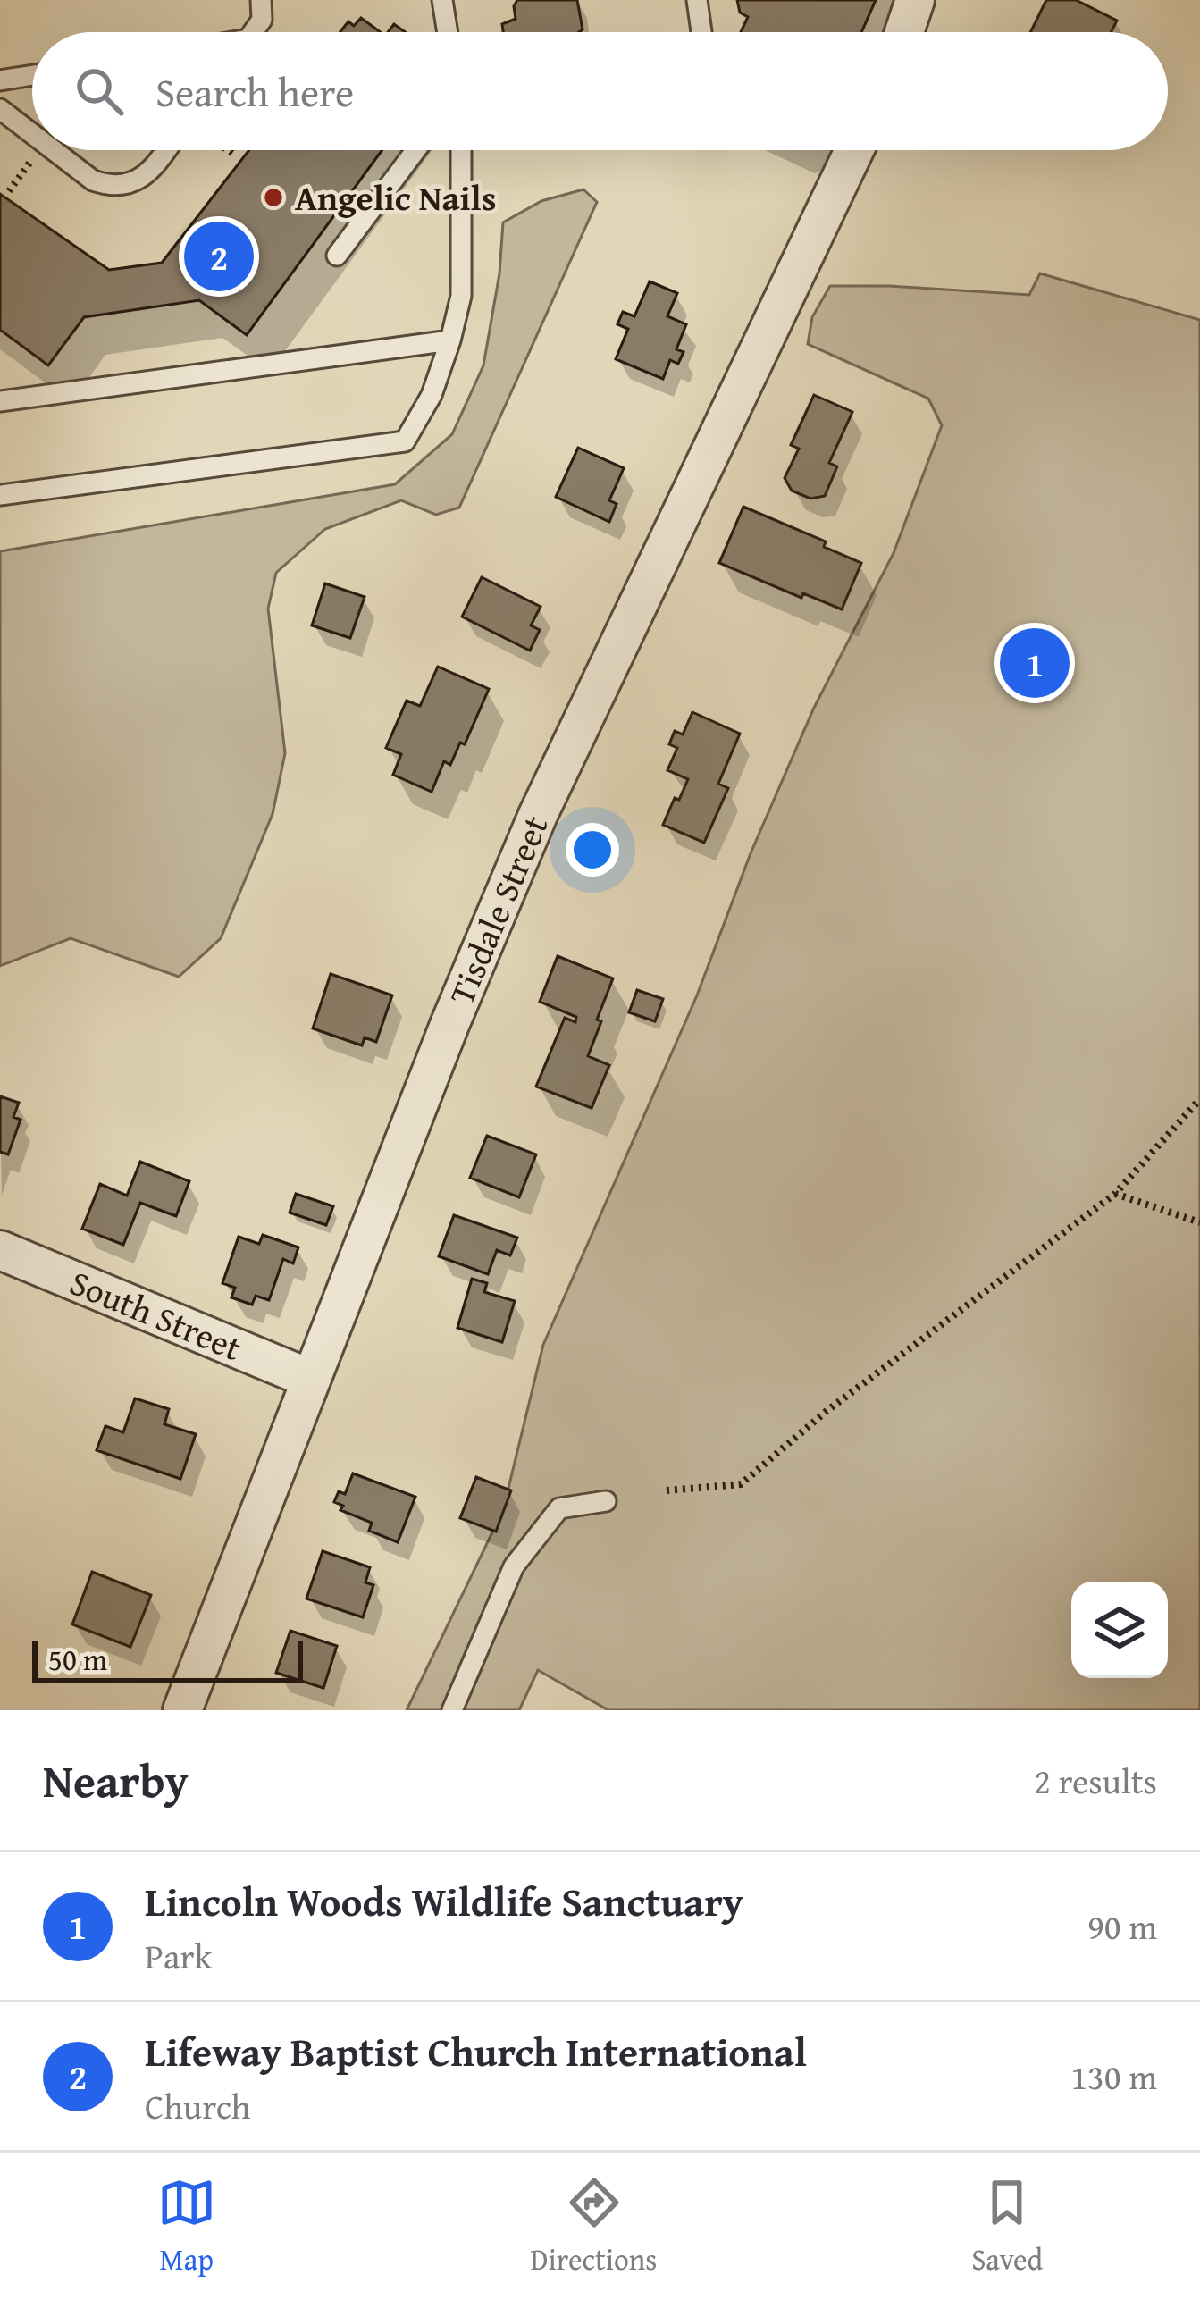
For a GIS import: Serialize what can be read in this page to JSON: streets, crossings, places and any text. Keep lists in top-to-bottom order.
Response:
{
  "streets": {
    "street": ["Tisdale Street", "South Street"]
  },
  "crossings": [
    ["Tisdale Street", "South Street"]
  ],
  "places": ["Angelic Nails"],
  "scale_bar": "50 m",
  "page": {
    "search": "Search here",
    "pins": ["2", "1"],
    "scale": "50 m",
    "heading": ["Nearby", "2 results"],
    "list": [
      {
        "mark": "1",
        "name": "Lincoln Woods Wildlife Sanctuary",
        "note": "Park",
        "value": "90 m"
      },
      {
        "mark": "2",
        "name": "Lifeway Baptist Church International",
        "note": "Church",
        "value": "130 m"
      }
    ],
    "nav": ["Map", "Directions", "Saved"]
  }
}
